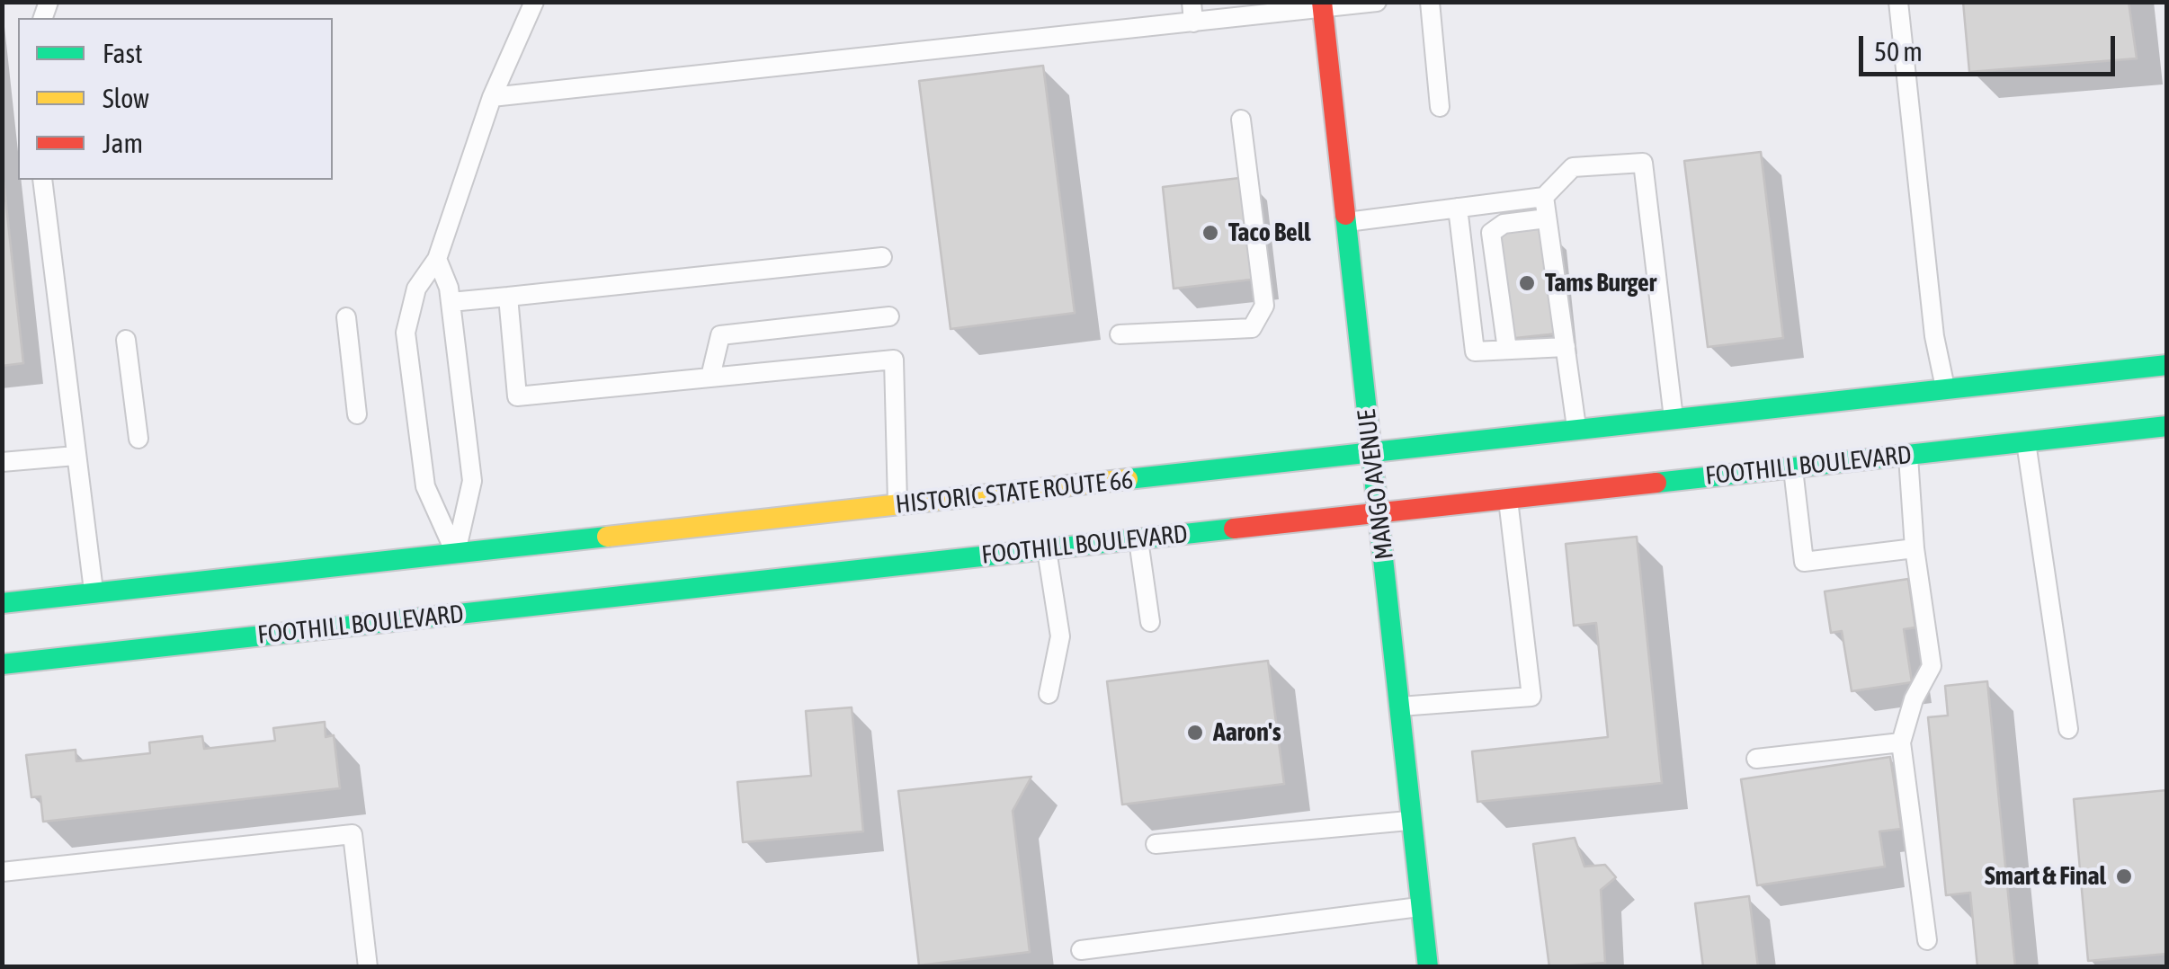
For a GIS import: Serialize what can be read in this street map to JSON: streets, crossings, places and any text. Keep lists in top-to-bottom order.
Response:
{
  "streets": {
    "main road": ["FOOTHILL BOULEVARD", "MANGO AVENUE", "HISTORIC STATE ROUTE 66"]
  },
  "crossings": [
    ["FOOTHILL BOULEVARD", "MANGO AVENUE"],
    ["MANGO AVENUE", "HISTORIC STATE ROUTE 66"]
  ],
  "places": [
    "Taco Bell",
    "Tams Burger",
    "Aaron's",
    "Smart & Final"
  ],
  "legend": ["Fast", "Slow", "Jam"],
  "scale_bar": "50 m"
}
